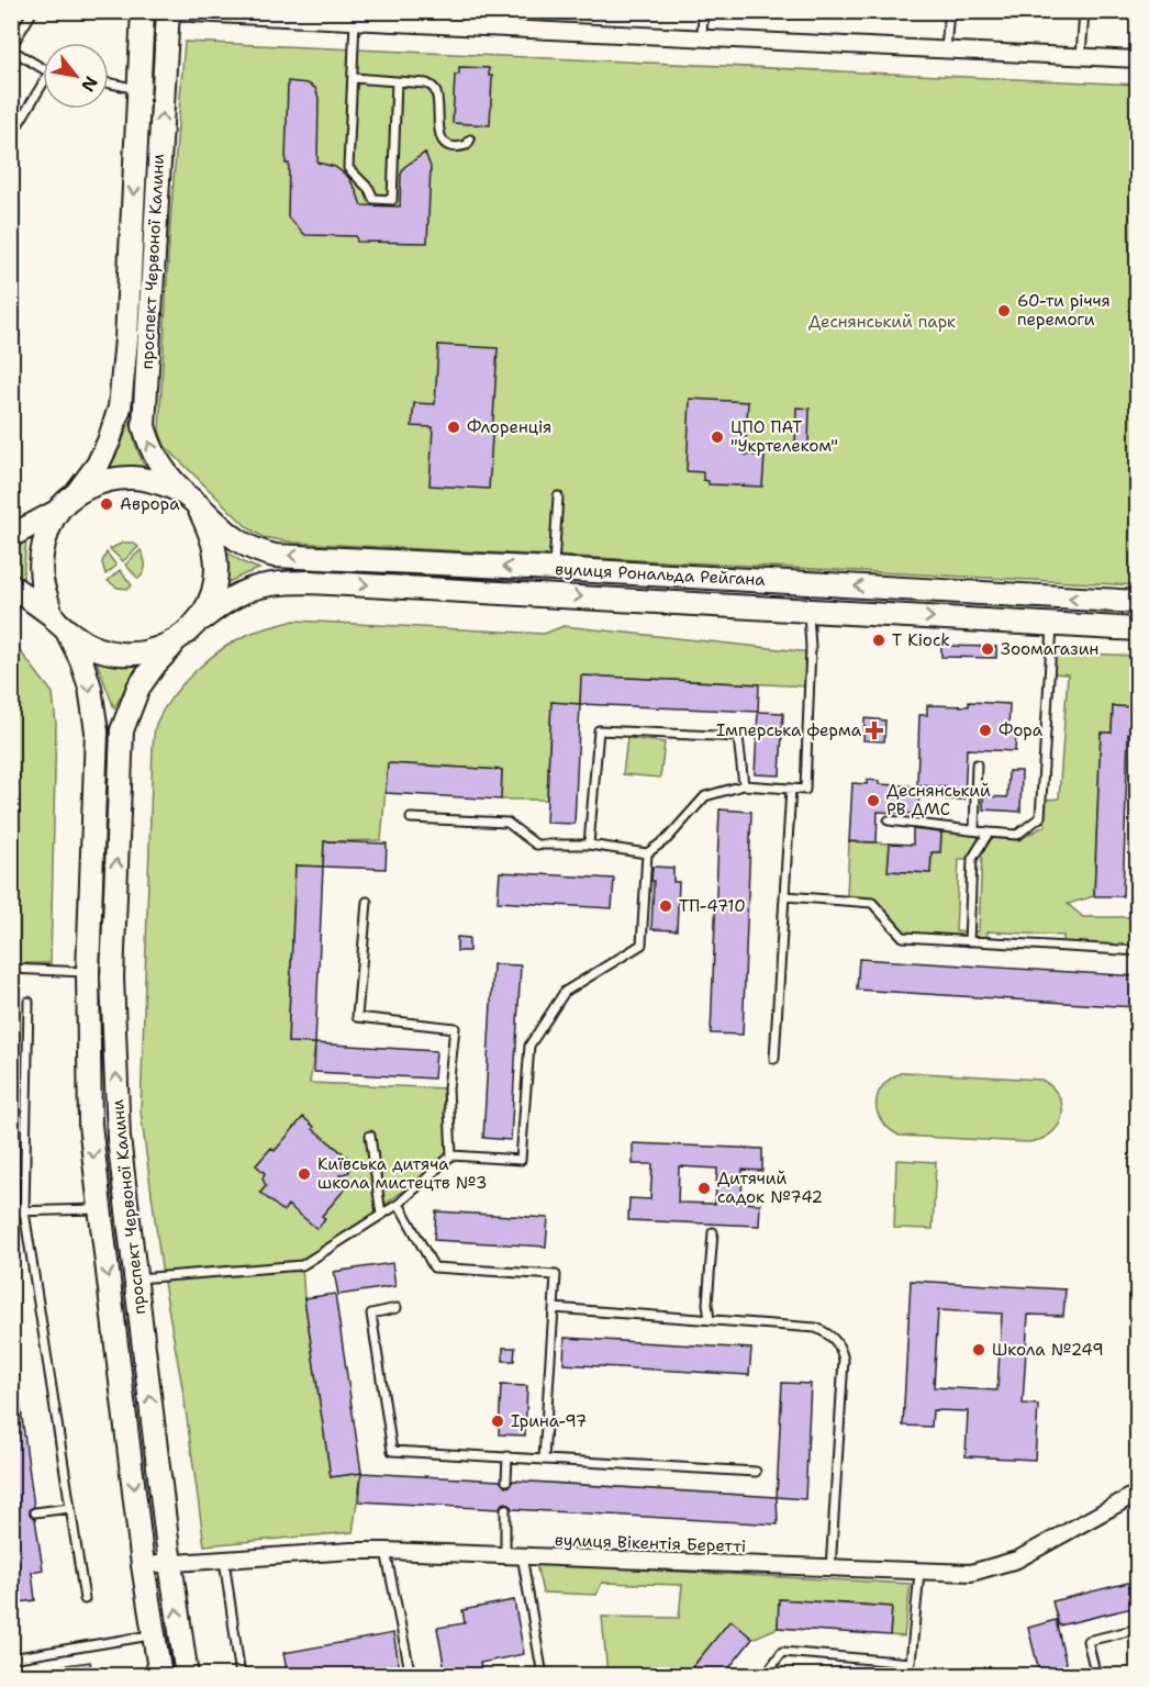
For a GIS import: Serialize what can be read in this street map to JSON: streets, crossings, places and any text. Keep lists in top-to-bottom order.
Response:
{
  "streets": {
    "main road": ["проспект Червоної Калини", "вулиця Рональда Рейгана"],
    "street": ["вулиця Вікентія Беретті"]
  },
  "crossings": [
    ["проспект Червоної Калини", "вулиця Рональда Рейгана"],
    ["проспект Червоної Калини", "вулиця Вікентія Беретті"]
  ],
  "parks": ["Деснянський парк"],
  "places": {
    "other": [
      "60-ти річчя перемоги",
      "Флоренція",
      "ЦПО ПАТ \"Укртелеком\"",
      "Аврора",
      "T Kiock",
      "Зоомагазин",
      "Фора",
      "Деснянський РВ ДМС",
      "ТП-4710",
      "Київська дитяча школа мистецтв №3",
      "Дитячий садок №742",
      "Школа №249",
      "Ірина-97"
    ],
    "health": ["Імперська ферма"]
  },
  "north": "bottom right"
}
